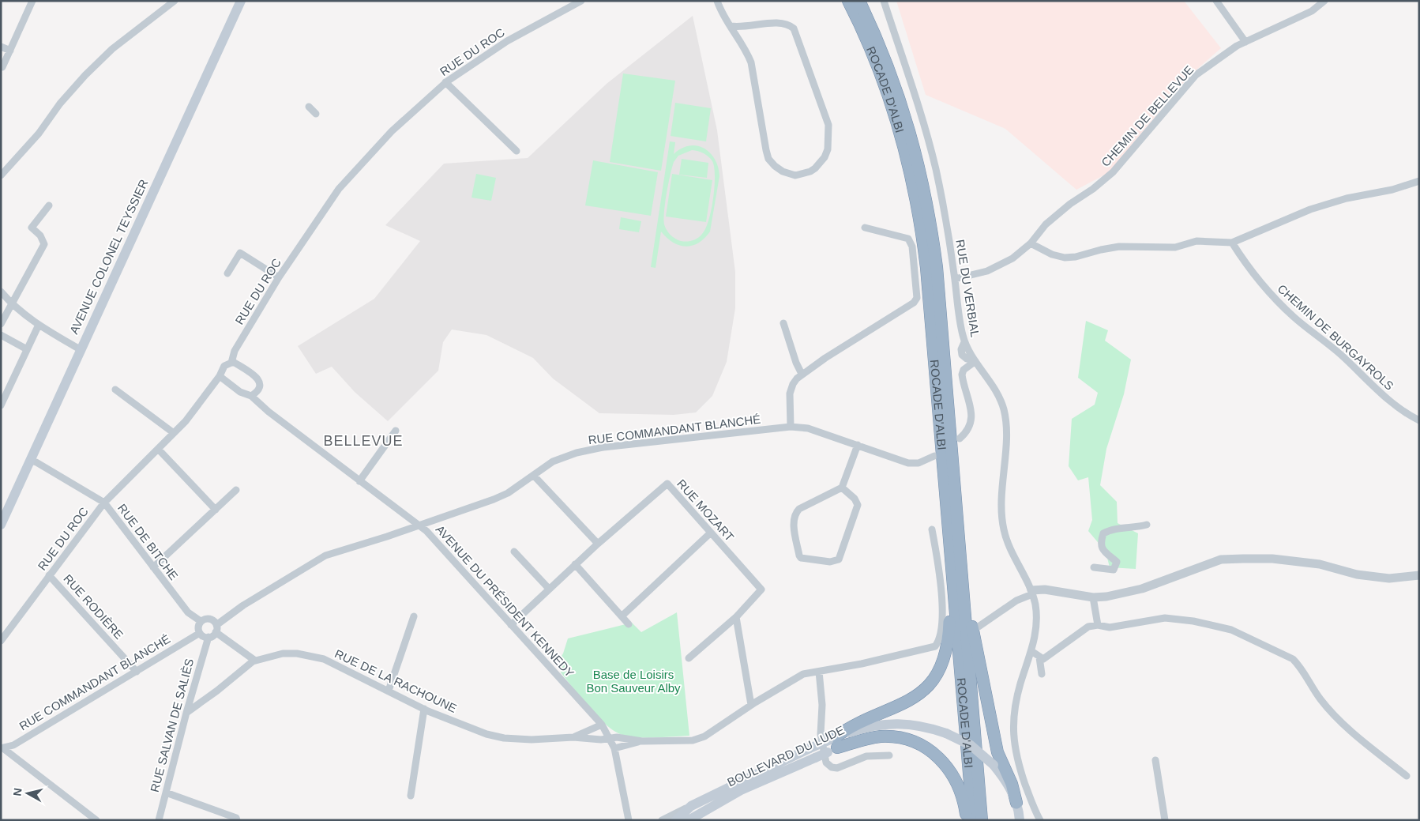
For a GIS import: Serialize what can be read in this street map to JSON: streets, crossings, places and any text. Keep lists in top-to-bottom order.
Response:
{
  "streets": {
    "highway": ["ROCADE D'ALBI"],
    "main road": ["AVENUE COLONEL TEYSSIER", "BOULEVARD DU LUDE"],
    "street": [
      "RUE DU ROC",
      "CHEMIN DE BELLEVUE",
      "RUE DU VERBIAL",
      "CHEMIN DE BURGAYROLS",
      "RUE COMMANDANT BLANCHÉ",
      "RUE MOZART",
      "RUE DE BITCHE",
      "AVENUE DU PRÉSIDENT KENNEDY",
      "RUE RODIÈRE",
      "RUE DE LA RACHOUNE",
      "RUE SALVAN DE SALIÈS"
    ]
  },
  "crossings": [
    ["RUE DU ROC", "RUE DE BITCHE"],
    ["RUE DU ROC", "AVENUE DU PRÉSIDENT KENNEDY"],
    ["RUE DU ROC", "RUE RODIÈRE"],
    ["CHEMIN DE BELLEVUE", "RUE DU VERBIAL"],
    ["AVENUE COLONEL TEYSSIER", "RUE DE BITCHE"],
    ["RUE COMMANDANT BLANCHÉ", "RUE DE BITCHE"],
    ["RUE COMMANDANT BLANCHÉ", "AVENUE DU PRÉSIDENT KENNEDY"],
    ["RUE COMMANDANT BLANCHÉ", "RUE RODIÈRE"],
    ["RUE COMMANDANT BLANCHÉ", "RUE SALVAN DE SALIÈS"],
    ["RUE DE BITCHE", "RUE SALVAN DE SALIÈS"],
    ["AVENUE DU PRÉSIDENT KENNEDY", "RUE DE LA RACHOUNE"]
  ],
  "districts": ["BELLEVUE"],
  "parks": ["Base de Loisirs Bon Sauveur Alby"],
  "north": "left"
}
